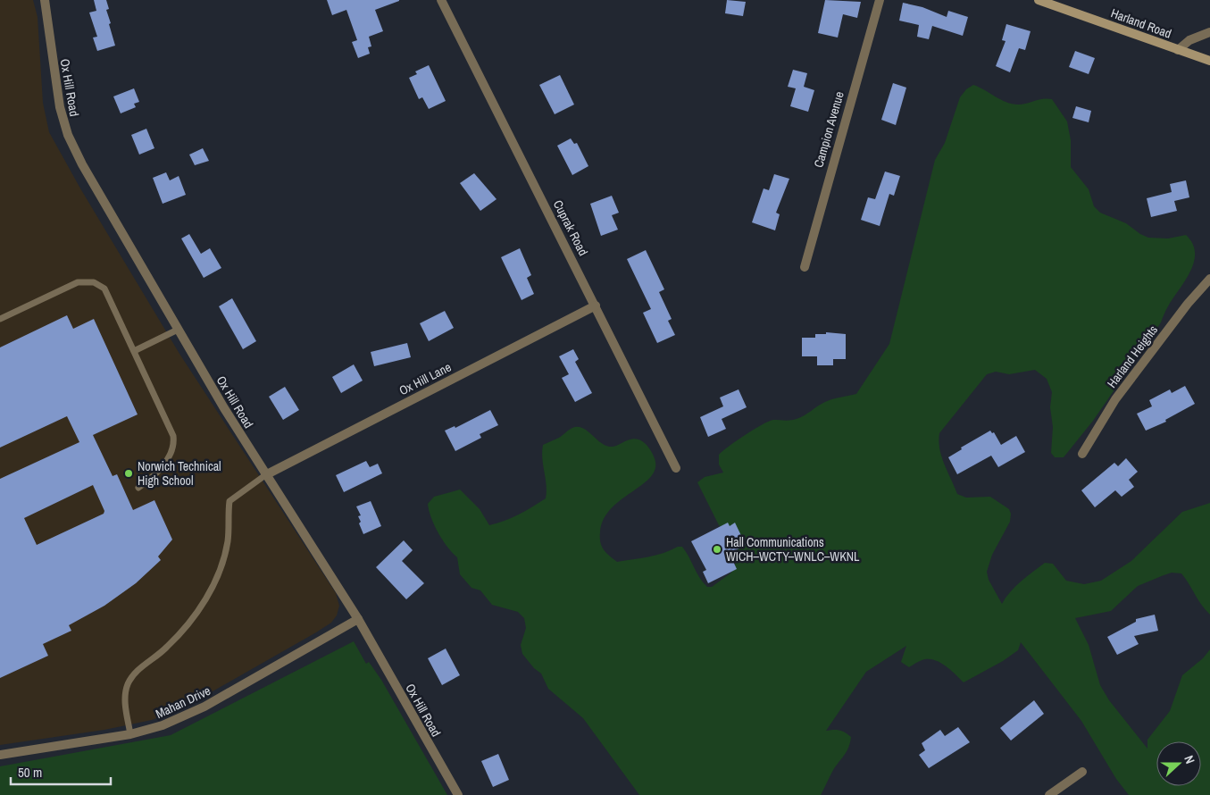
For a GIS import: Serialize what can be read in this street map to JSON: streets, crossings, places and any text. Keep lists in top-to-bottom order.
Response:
{
  "streets": {
    "main road": ["Harland Road"],
    "street": [
      "Ox Hill Road",
      "Campion Avenue",
      "Cuprak Road",
      "Harland Heights",
      "Ox Hill Lane",
      "Mahan Drive"
    ]
  },
  "crossings": [
    ["Ox Hill Road", "Ox Hill Lane"],
    ["Ox Hill Road", "Mahan Drive"],
    ["Cuprak Road", "Ox Hill Lane"]
  ],
  "places": ["Norwich Technical High School", "Hall Communications WICH–WCTY–WNLC–WKNL"],
  "scale_bar": "50 m",
  "north": "right"
}
